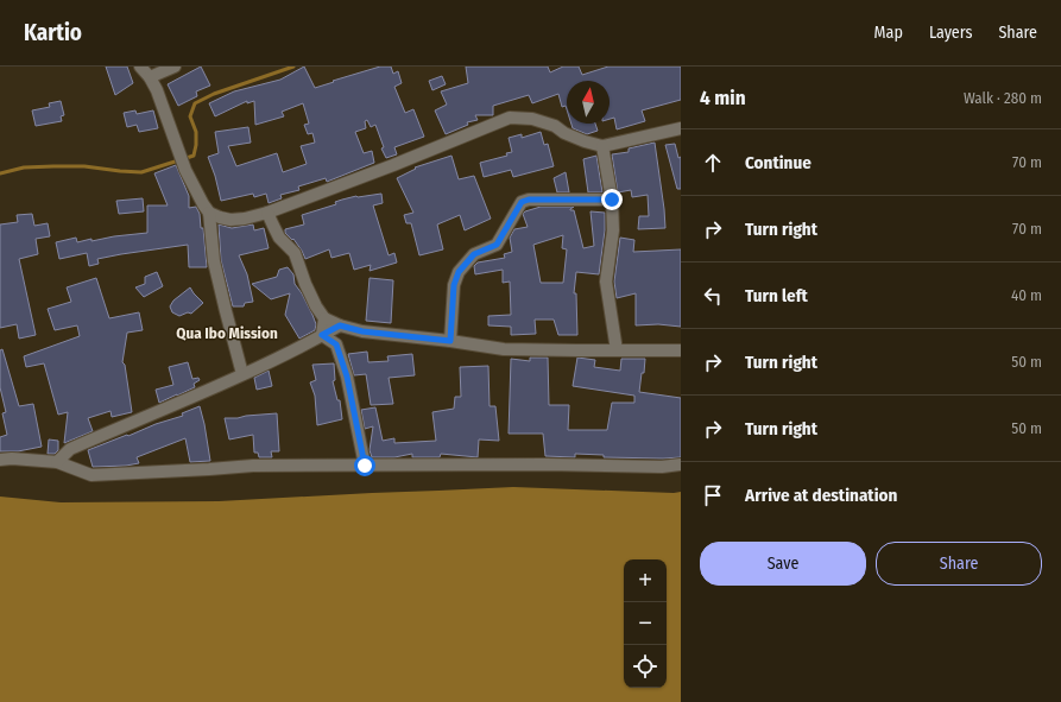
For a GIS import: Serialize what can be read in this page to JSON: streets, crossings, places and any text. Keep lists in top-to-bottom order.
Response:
{
  "districts": ["Qua Ibo Mission"],
  "north": "top",
  "page": {
    "header": "Kartio",
    "nav": ["Map", "Layers", "Share"],
    "heading": ["4 min", "Walk · 280 m"],
    "list": [
      ["Continue", "70 m"],
      ["Turn right", "70 m"],
      ["Turn left", "40 m"],
      ["Turn right", "50 m"],
      ["Turn right", "50 m"],
      "Arrive at destination"
    ],
    "buttons": ["Save", "Share"],
    "map_buttons": ["+", "−"]
  }
}
